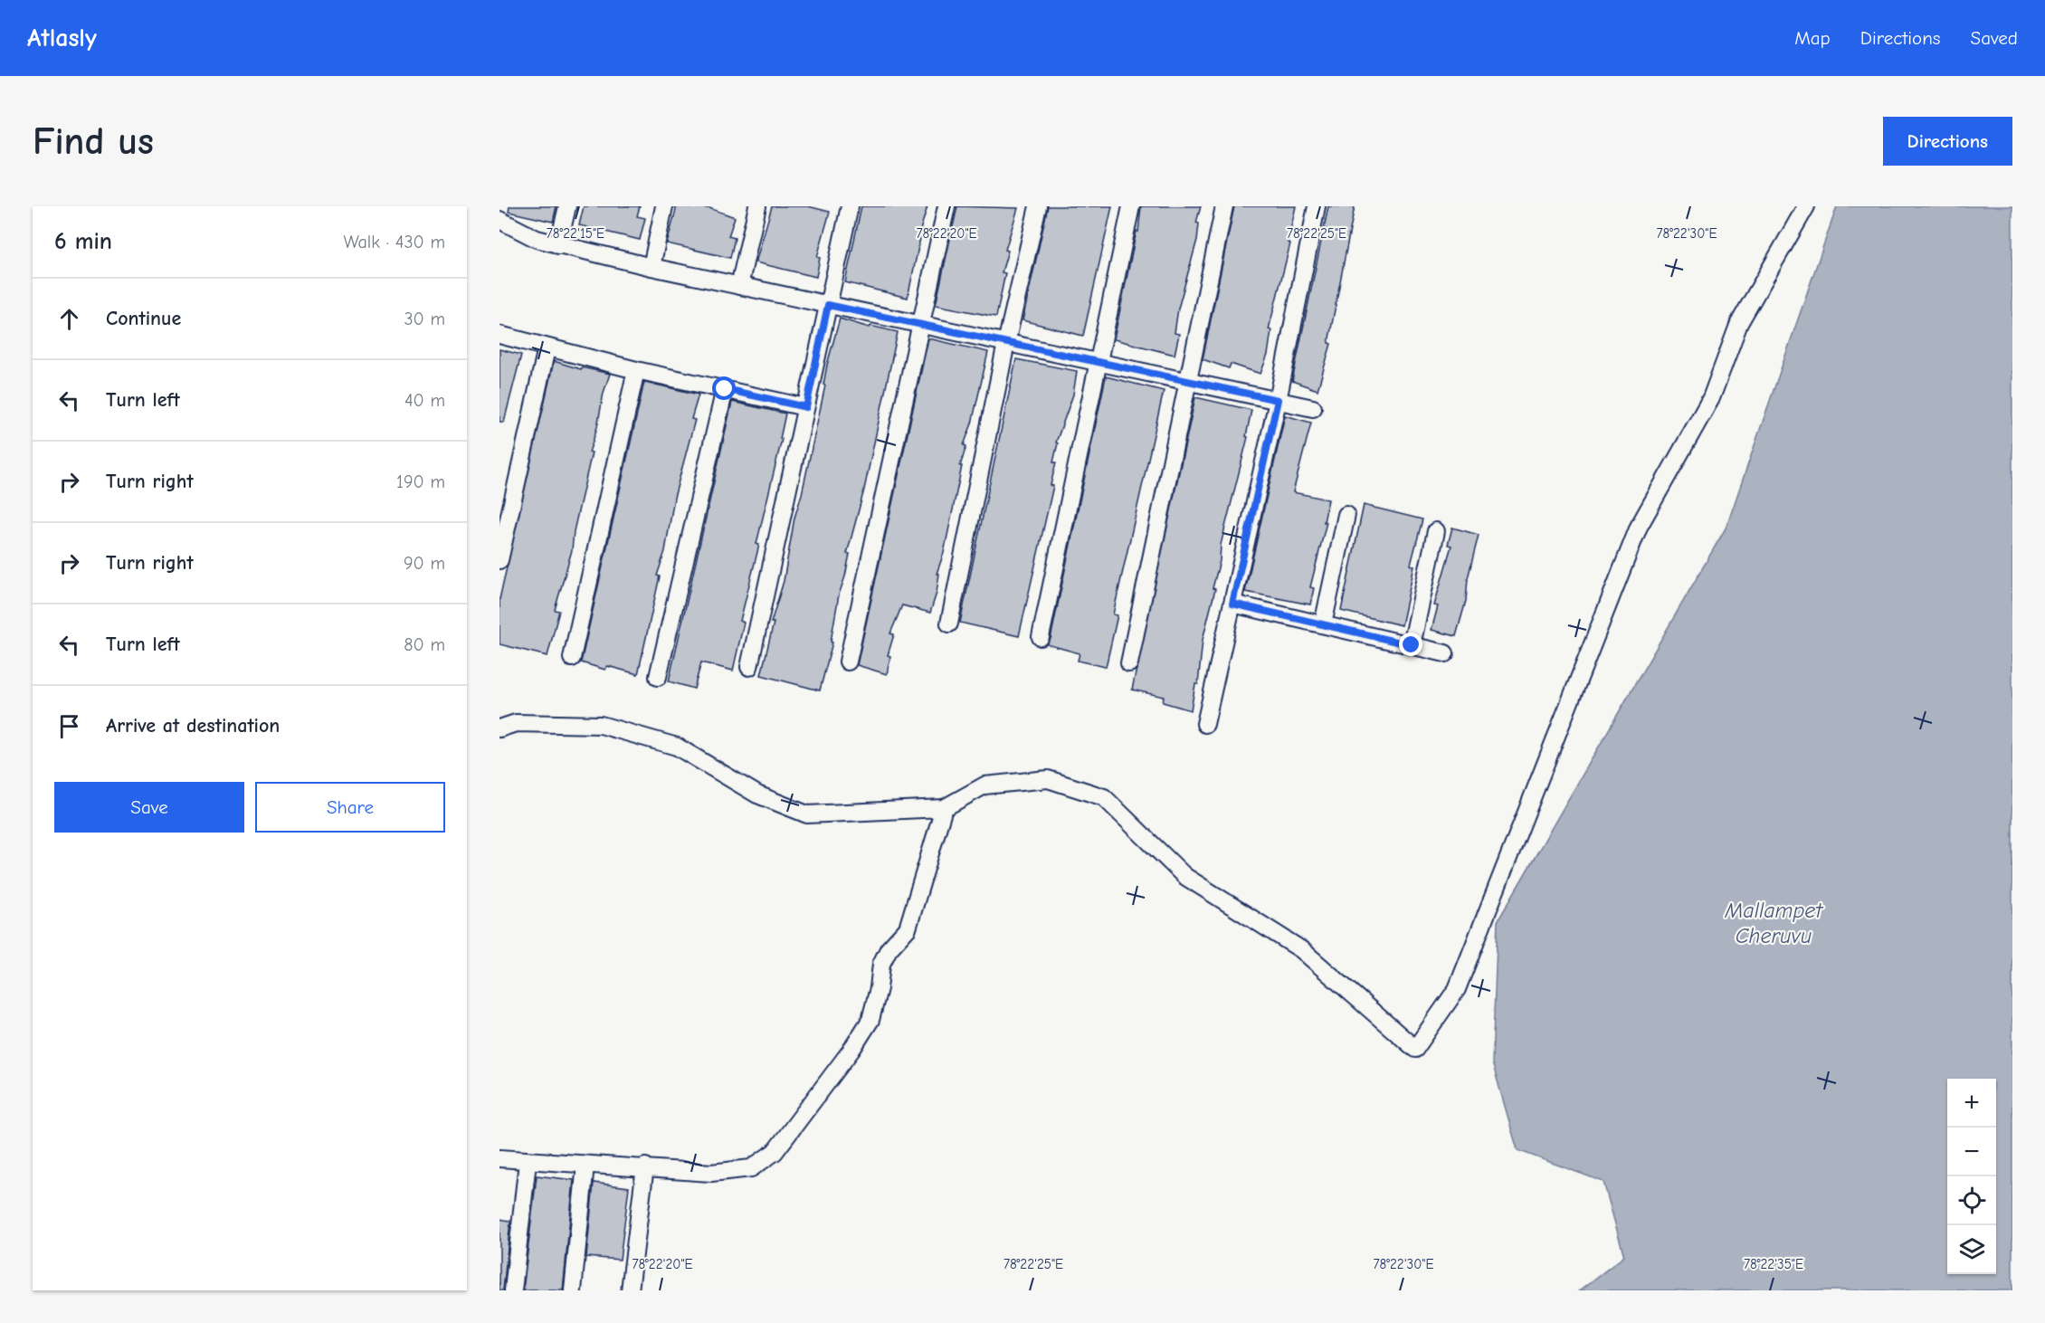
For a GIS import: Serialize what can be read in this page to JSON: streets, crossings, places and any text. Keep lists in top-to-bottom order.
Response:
{
  "water": ["Mallampet Cheruvu"],
  "page": {
    "header": "Atlasly",
    "nav": ["Map", "Directions", "Saved"],
    "buttons": [
      "Directions",
      ["Save", "Share"]
    ],
    "title": "Find us",
    "heading": ["6 min", "Walk · 430 m"],
    "list": [
      ["Continue", "30 m"],
      ["Turn left", "40 m"],
      ["Turn right", "190 m"],
      ["Turn right", "90 m"],
      ["Turn left", "80 m"],
      "Arrive at destination"
    ],
    "map_buttons": ["+", "−"]
  },
  "coordinates": [
    "78°22'15\"E",
    "78°22'20\"E",
    "78°22'25\"E",
    "78°22'30\"E",
    "78°22'35\"E"
  ]
}
